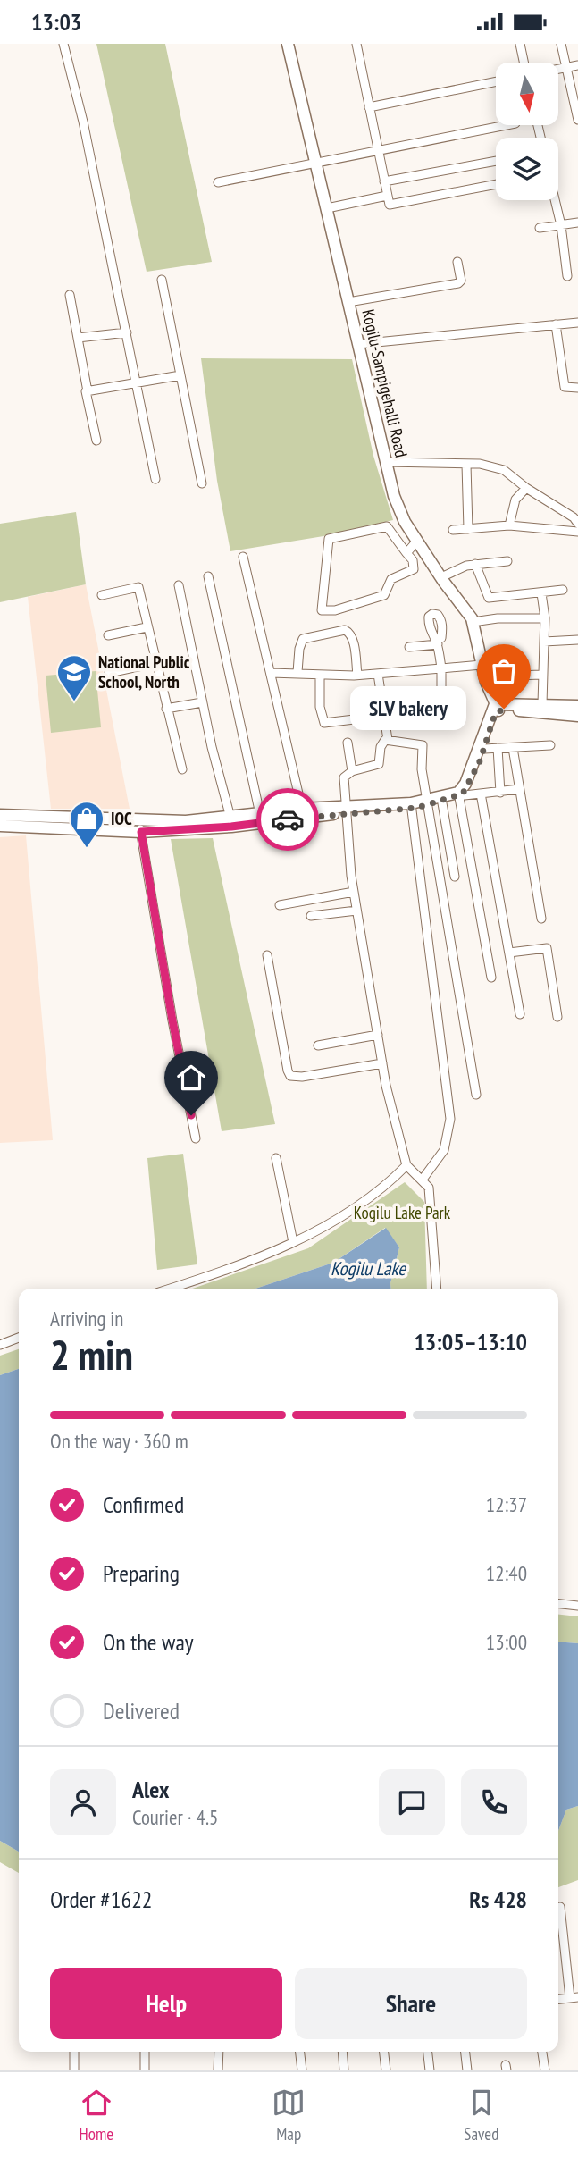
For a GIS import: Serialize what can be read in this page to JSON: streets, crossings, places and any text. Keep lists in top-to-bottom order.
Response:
{
  "streets": {
    "main road": ["Kogilu-Sampigehalli Road"]
  },
  "water": ["Kogilu Lake"],
  "parks": ["Kogilu Lake Park"],
  "places": {
    "school or university": ["National Public School, North"],
    "other": ["SLV bakery"],
    "shop": ["IOC"]
  },
  "north": "bottom",
  "page": {
    "status": "13:03",
    "bubble": "SLV bakery",
    "heading": ["2 min", "Arriving in", "13:05–13:10"],
    "panel": [
      "Alex",
      "Courier · 4.5",
      "Order #1622",
      "Rs 428"
    ],
    "bar": "On the way · 360 m",
    "list": [
      ["Confirmed", "12:37"],
      ["Preparing", "12:40"],
      ["On the way", "13:00"],
      "Delivered"
    ],
    "buttons": ["Help", "Share"],
    "tabs": ["Home", "Map", "Saved"]
  }
}
